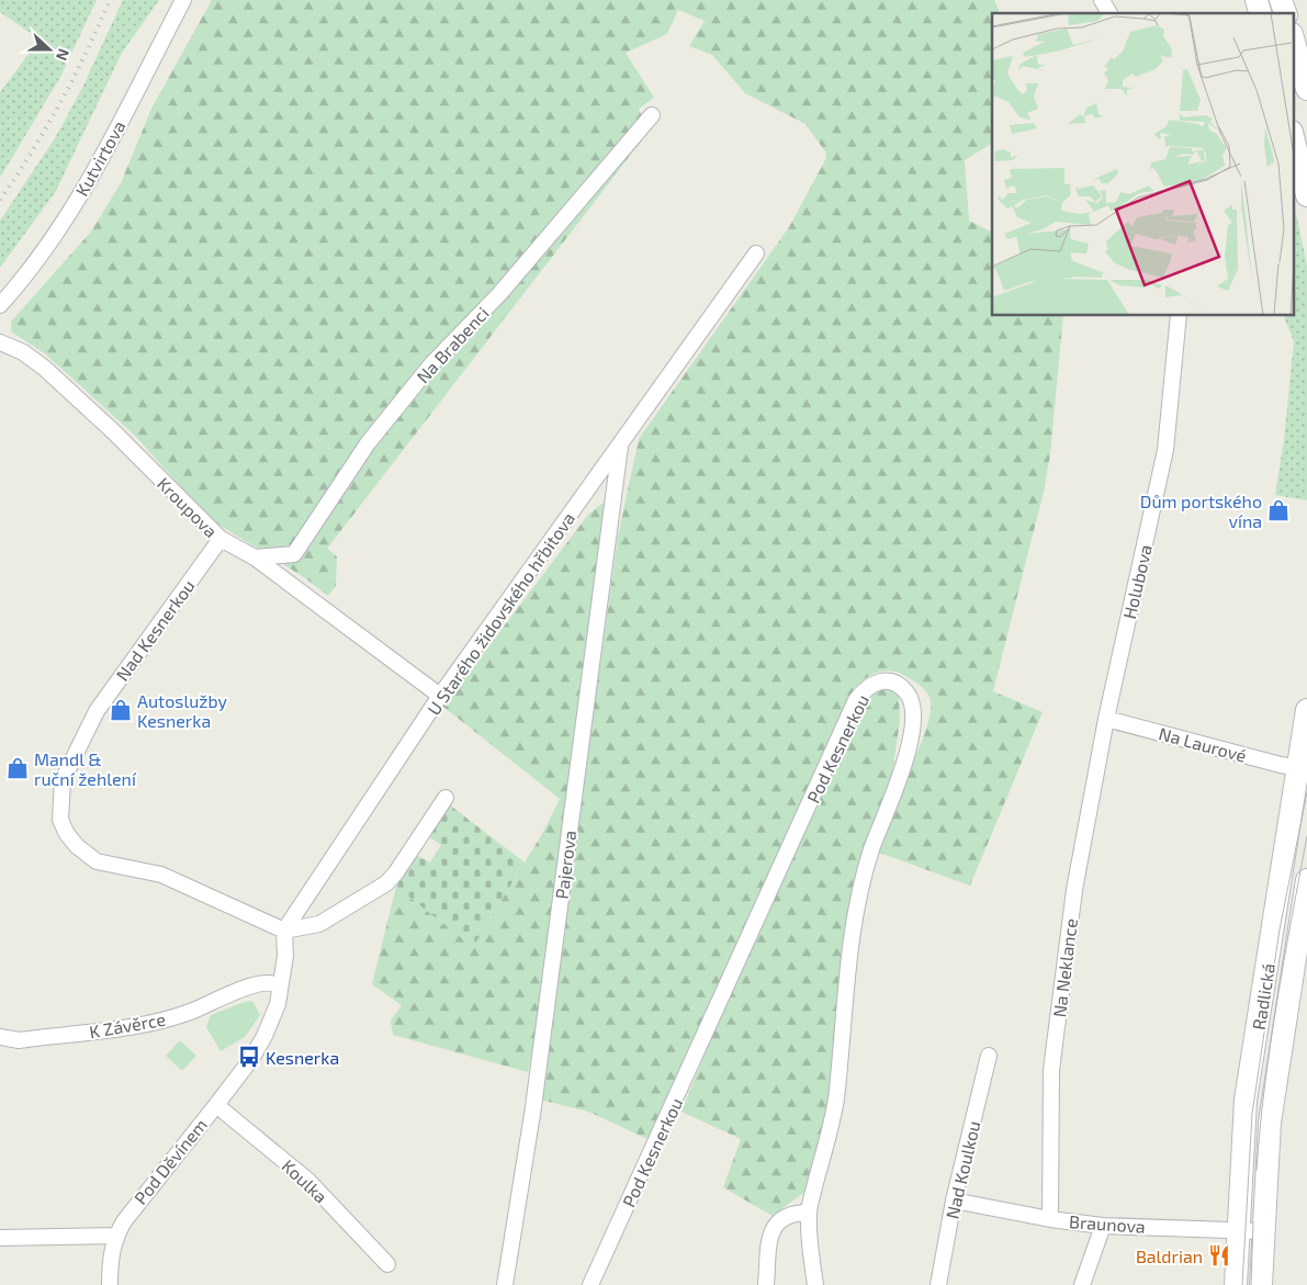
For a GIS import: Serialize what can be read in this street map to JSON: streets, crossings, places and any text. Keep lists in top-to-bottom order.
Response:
{
  "streets": {
    "main road": ["Radlická"],
    "street": [
      "Kutvirtova",
      "Na Brabenci",
      "Kroupova",
      "Holubova",
      "U Starého židovského hřbitova",
      "Nad Kesnerkou",
      "Na Laurové",
      "Pod Kesnerkou",
      "Pajerova",
      "Na Neklance",
      "K Závěrce",
      "Pod Děvínem",
      "Nad Koulkou",
      "Koulka",
      "Braunova"
    ]
  },
  "crossings": [
    ["Na Brabenci", "Kroupova"],
    ["Kroupova", "U Starého židovského hřbitova"],
    ["Kroupova", "Nad Kesnerkou"],
    ["Holubova", "Na Laurové"],
    ["Holubova", "Na Neklance"],
    ["U Starého židovského hřbitova", "Nad Kesnerkou"],
    ["U Starého židovského hřbitova", "Pajerova"],
    ["Na Laurové", "Na Neklance"],
    ["Na Laurové", "Radlická"],
    ["Na Neklance", "Braunova"],
    ["Radlická", "Braunova"],
    ["K Závěrce", "Pod Děvínem"],
    ["Pod Děvínem", "Koulka"],
    ["Nad Koulkou", "Braunova"]
  ],
  "places": {
    "shop": ["Dům portského vína", "Autoslužby Kesnerka", "Mandl & ruční žehlení"],
    "bus stop": ["Kesnerka"],
    "restaurant": ["Baldrian"]
  },
  "north": "right"
}
